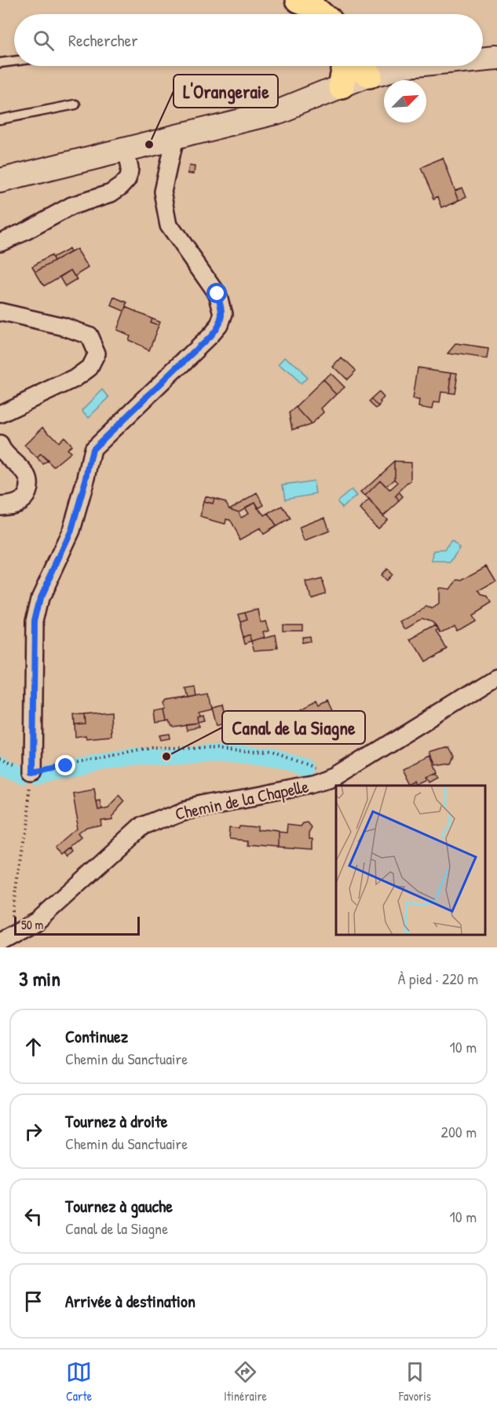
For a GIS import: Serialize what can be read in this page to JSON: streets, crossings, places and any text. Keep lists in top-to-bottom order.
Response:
{
  "streets": {
    "street": ["Chemin de la Chapelle"]
  },
  "places": ["L'Orangeraie", "Canal de la Siagne"],
  "scale_bar": "50 m",
  "north": "top right",
  "page": {
    "search": "Rechercher",
    "scale": "50 m",
    "heading": ["3 min", "À pied · 220 m"],
    "list": [
      ["Continuez", "Chemin du Sanctuaire", "10 m"],
      ["Tournez à droite", "Chemin du Sanctuaire", "200 m"],
      ["Tournez à gauche", "Canal de la Siagne", "10 m"],
      "Arrivée à destination"
    ],
    "nav": ["Carte", "Itinéraire", "Favoris"]
  }
}
